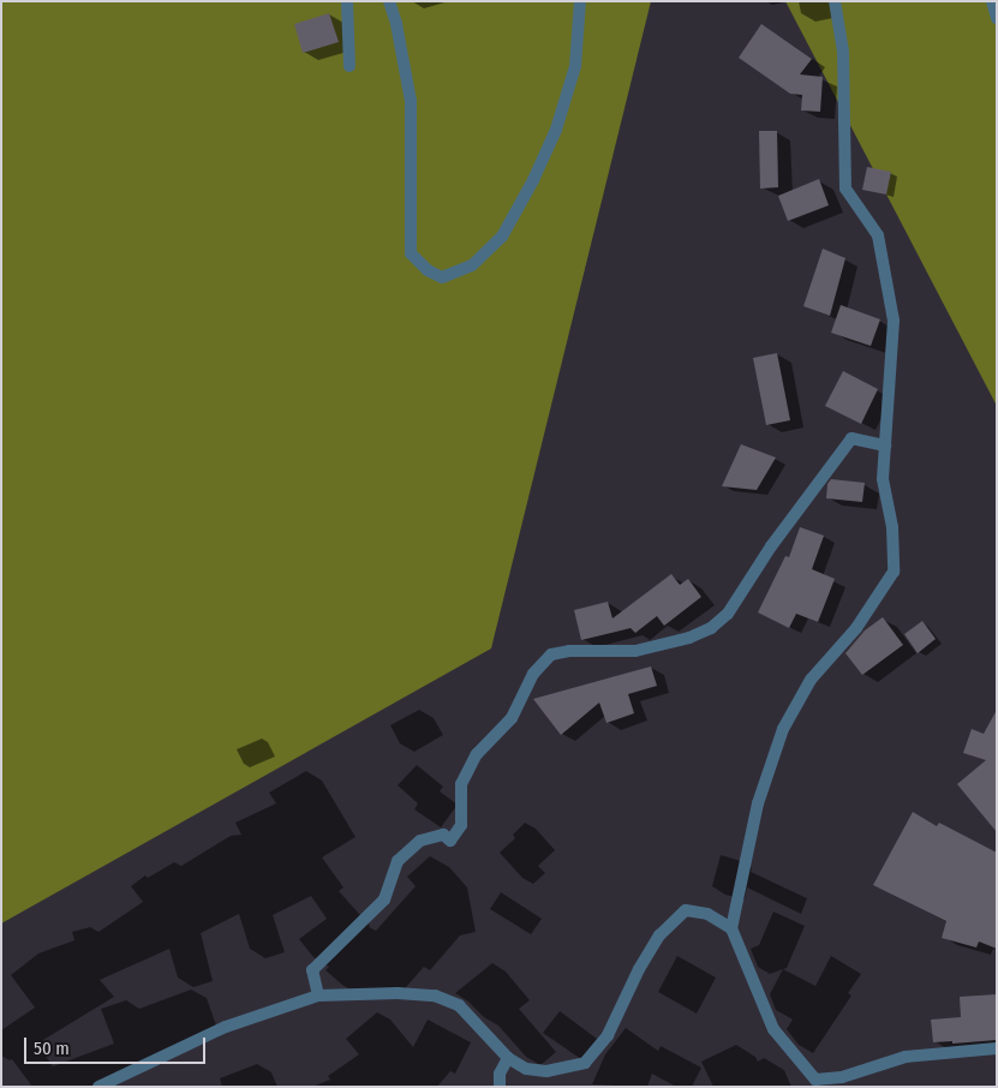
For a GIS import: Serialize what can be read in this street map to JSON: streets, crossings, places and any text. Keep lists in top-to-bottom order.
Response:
{
  "scale_bar": "50 m"
}
